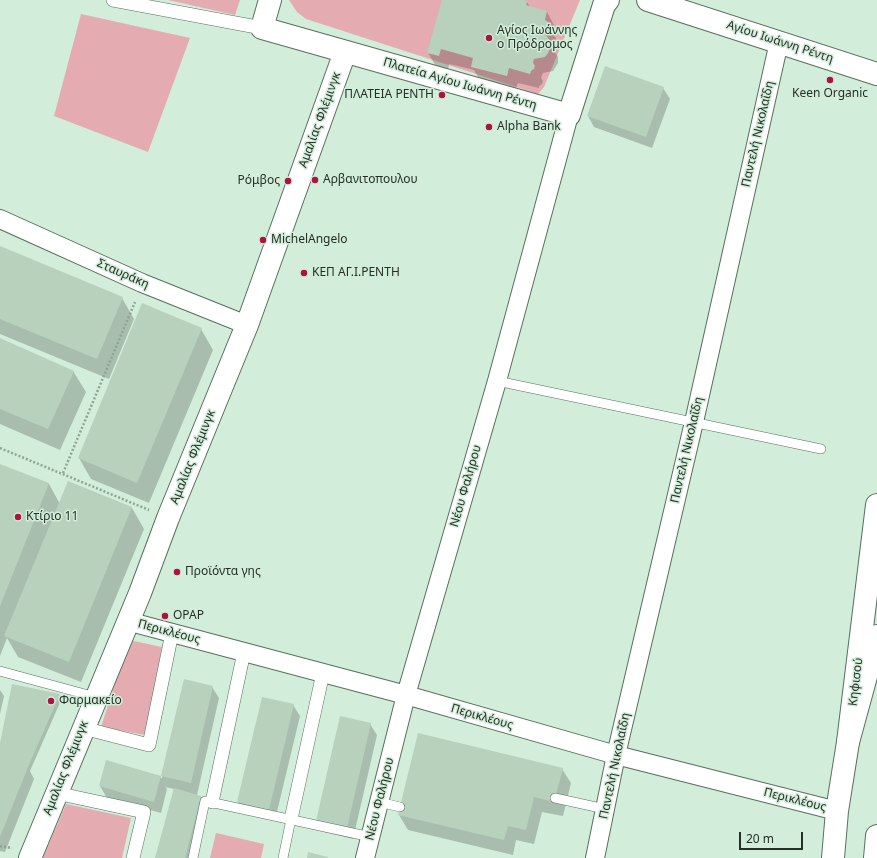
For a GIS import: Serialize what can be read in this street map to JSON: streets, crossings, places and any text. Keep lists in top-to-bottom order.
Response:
{
  "streets": {
    "main road": [
      "Αγίου Ιωάννη Ρέντη",
      "Πλατεία Αγίου Ιωάννη Ρέντη",
      "Αμαλίας Φλέμινγκ",
      "Κηφισού"
    ],
    "street": [
      "Παντελή Νικολαΐδη",
      "Σταυράκη",
      "Νέου Φαλήρου",
      "Περικλέους"
    ]
  },
  "crossings": [
    ["Αγίου Ιωάννη Ρέντη", "Παντελή Νικολαΐδη"],
    ["Πλατεία Αγίου Ιωάννη Ρέντη", "Αμαλίας Φλέμινγκ"],
    ["Πλατεία Αγίου Ιωάννη Ρέντη", "Νέου Φαλήρου"],
    ["Αμαλίας Φλέμινγκ", "Σταυράκη"],
    ["Αμαλίας Φλέμινγκ", "Περικλέους"],
    ["Παντελή Νικολαΐδη", "Περικλέους"],
    ["Νέου Φαλήρου", "Περικλέους"],
    ["Περικλέους", "Κηφισού"]
  ],
  "places": [
    "Αγίος Ιωάννης ο Πρόδρομος",
    "Keen Organic",
    "ΠΛΑΤΕΙΑ ΡΕΝΤΗ",
    "Alpha Bank",
    "Αρβανιτοπουλου",
    "Ρόμβος",
    "MichelAngelo",
    "ΚΕΠ ΑΓ.Ι.ΡΕΝΤΗ",
    "Κτίριο 11",
    "Προϊόντα γης",
    "OPAP",
    "Φαρμακείο"
  ],
  "scale_bar": "20 m"
}
